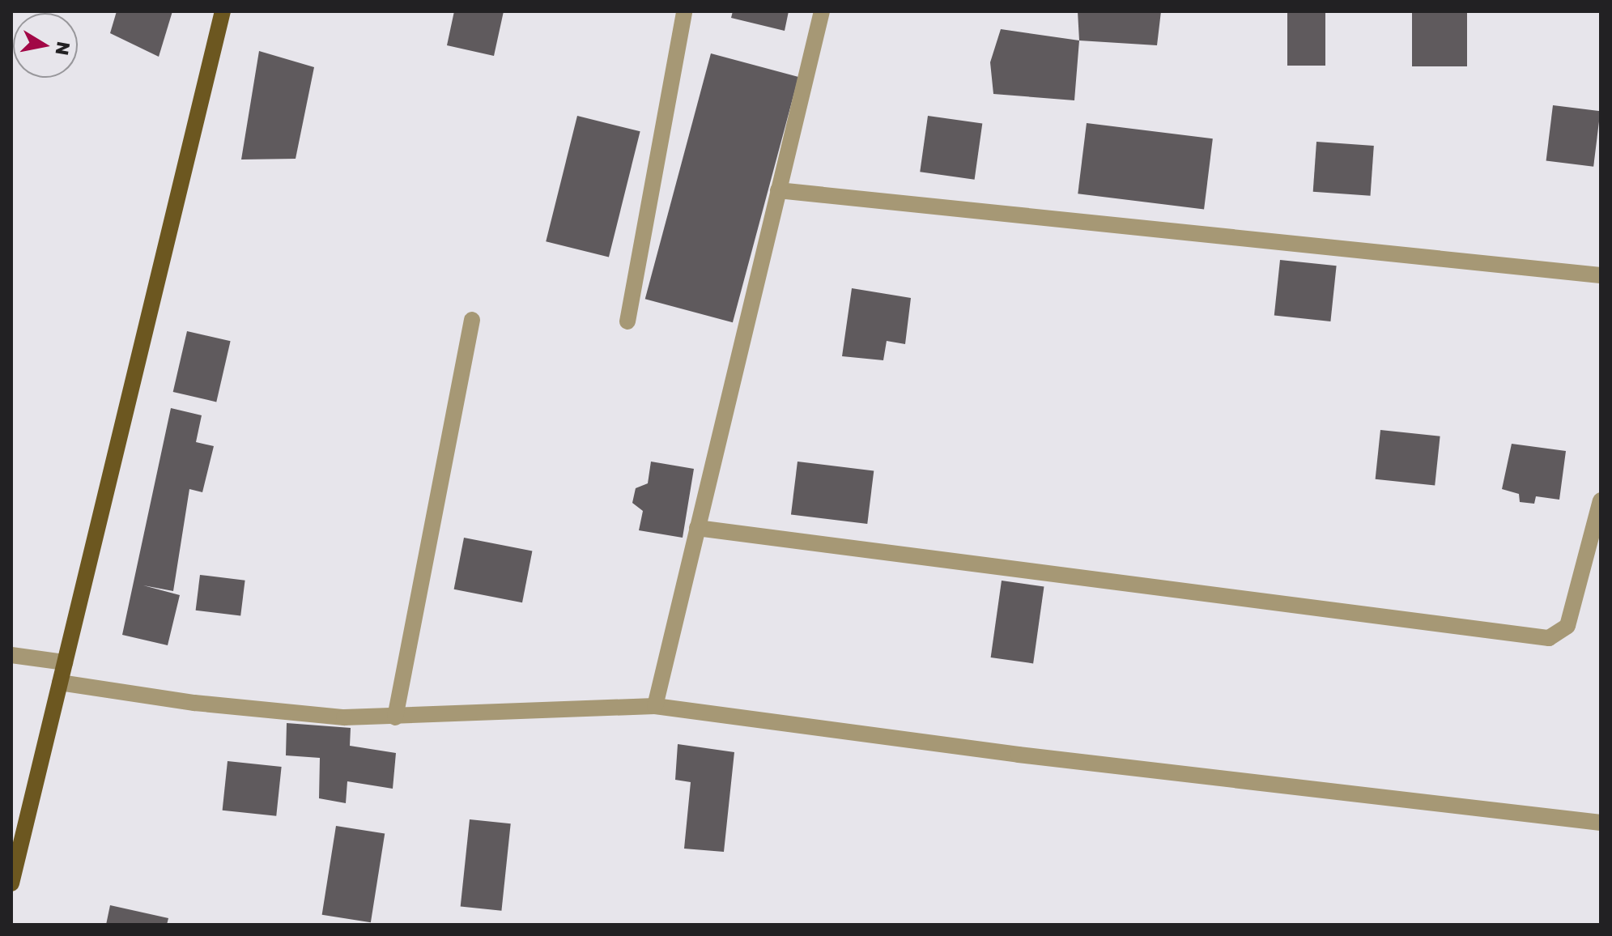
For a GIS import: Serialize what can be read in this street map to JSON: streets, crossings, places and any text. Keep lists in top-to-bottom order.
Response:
{
  "north": "right"
}
